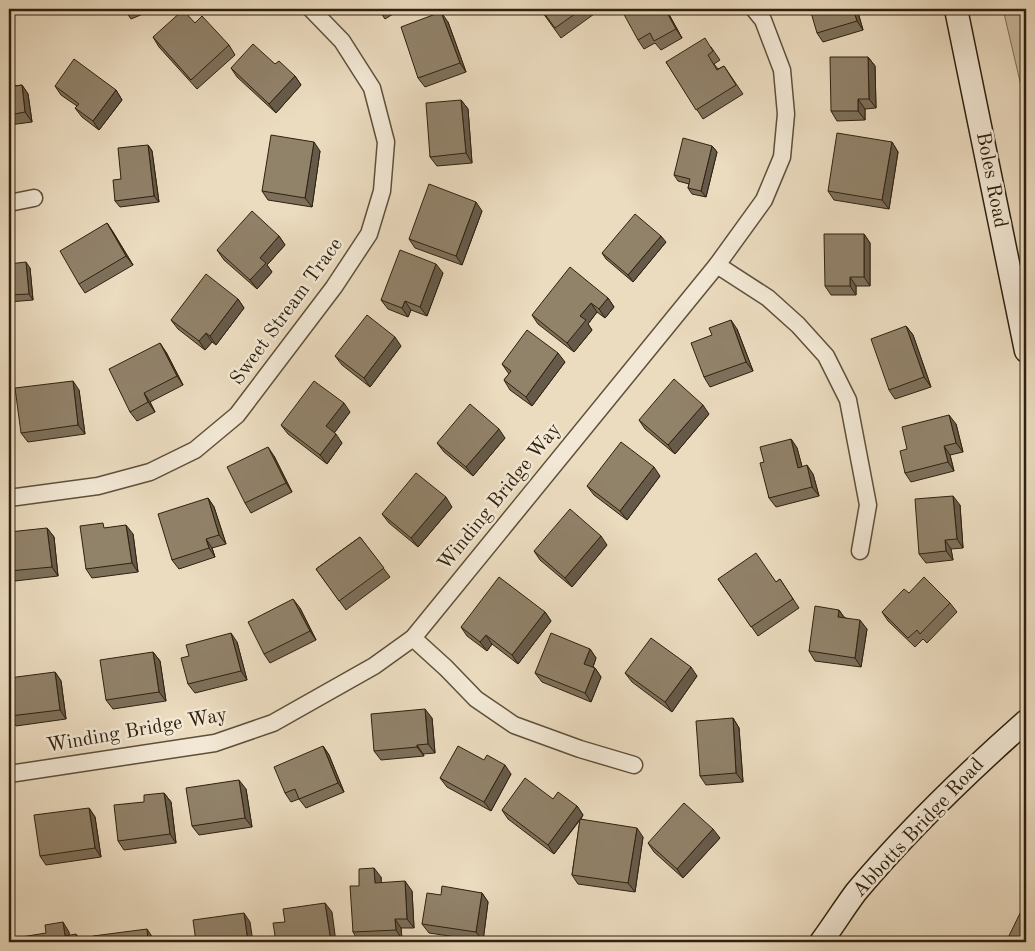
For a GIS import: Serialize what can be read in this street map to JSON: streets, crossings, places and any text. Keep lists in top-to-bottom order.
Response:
{
  "streets": {
    "street": [
      "Boles Road",
      "Sweet Stream Trace",
      "Winding Bridge Way",
      "Abbotts Bridge Road"
    ]
  }
}
